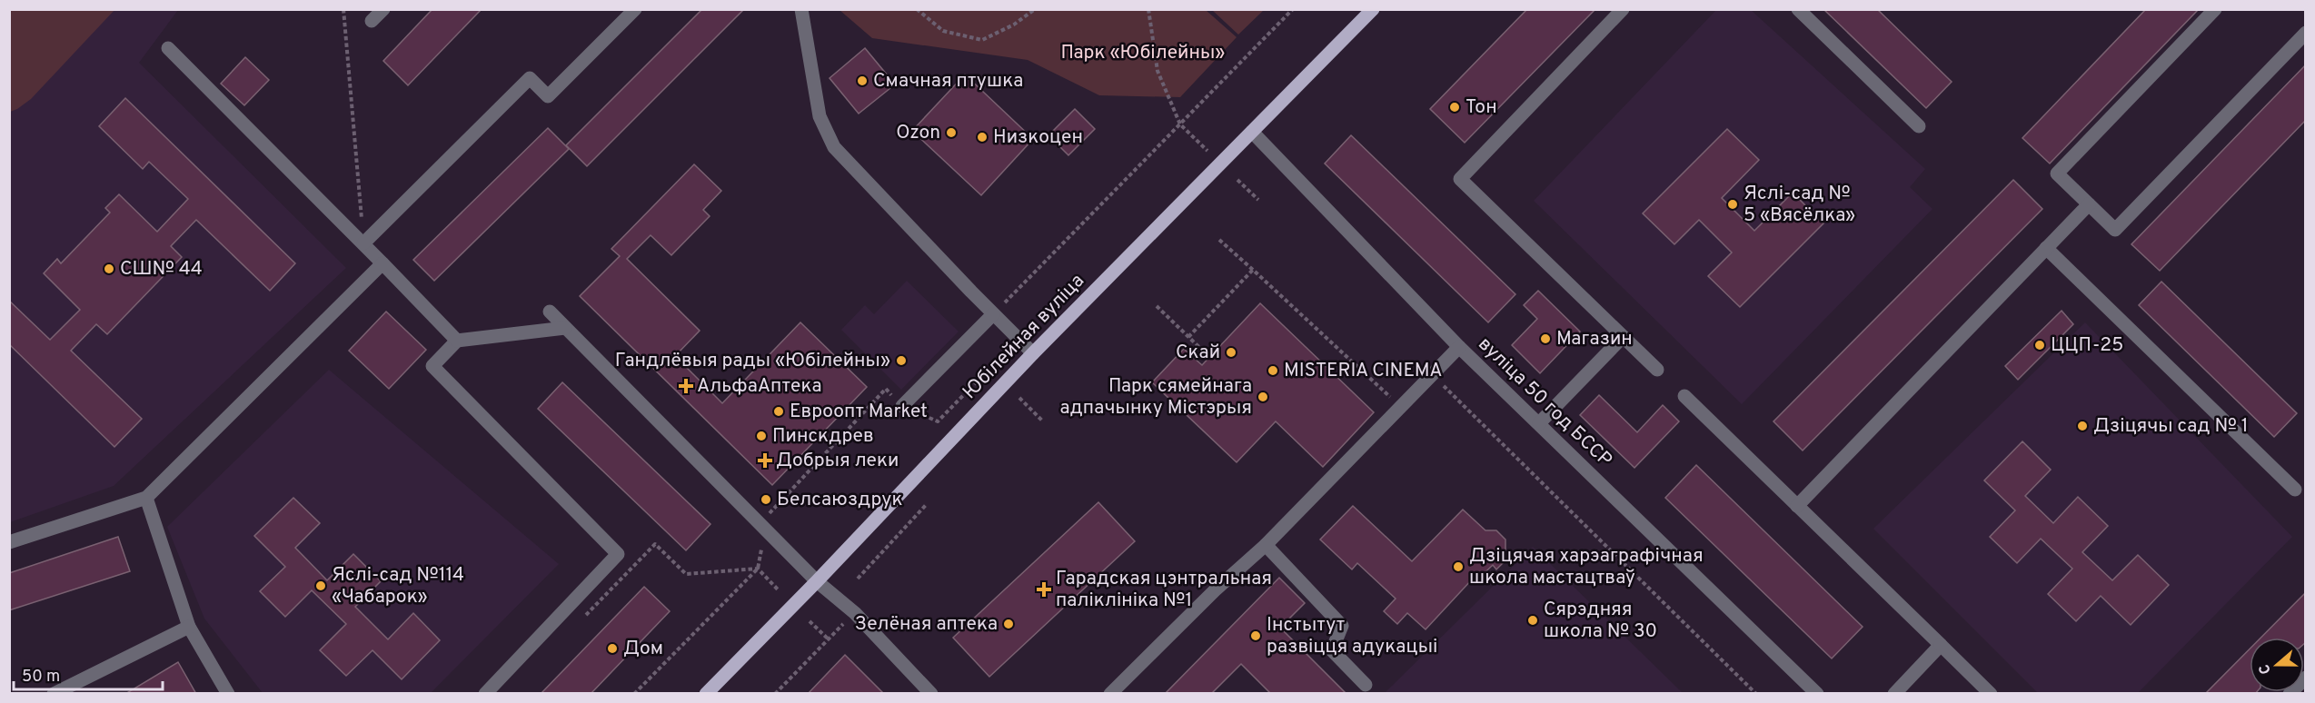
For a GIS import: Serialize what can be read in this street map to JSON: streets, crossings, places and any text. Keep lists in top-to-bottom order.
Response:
{
  "streets": {
    "main road": ["Юбілейная вуліца"],
    "street": ["вуліца 50 год БССР"]
  },
  "crossings": [
    ["Юбілейная вуліца", "вуліца 50 год БССР"]
  ],
  "parks": ["Парк «Юбілейны»"],
  "places": {
    "other": [
      "Смачная птушка",
      "Тон",
      "Ozon",
      "Низкоцен",
      "Яслі-сад № 5 «Вясёлка»",
      "СШ№ 44",
      "Магазин",
      "ЦЦП-25",
      "Скай",
      "Гандлёвыя рады «Юбілейны»",
      "MISTERIA CINEMA",
      "Парк сямейнага адпачынку Містэрыя",
      "Евроопт Market",
      "Дзіцячы сад № 1",
      "Пинскдрев",
      "Белсаюздрук",
      "Дзіцячая харэаграфічная школа мастацтваў",
      "Яслі-сад №114 «Чабарок»",
      "Сярэдняя школа № 30",
      "Зелёная аптека",
      "Інстытут развіцця адукацыі",
      "Дом"
    ],
    "health": ["АльфаАптека", "Добрыя леки", "Гарадская цэнтральная паліклініка №1"]
  },
  "scale_bar": "50 m",
  "north": "left"
}
